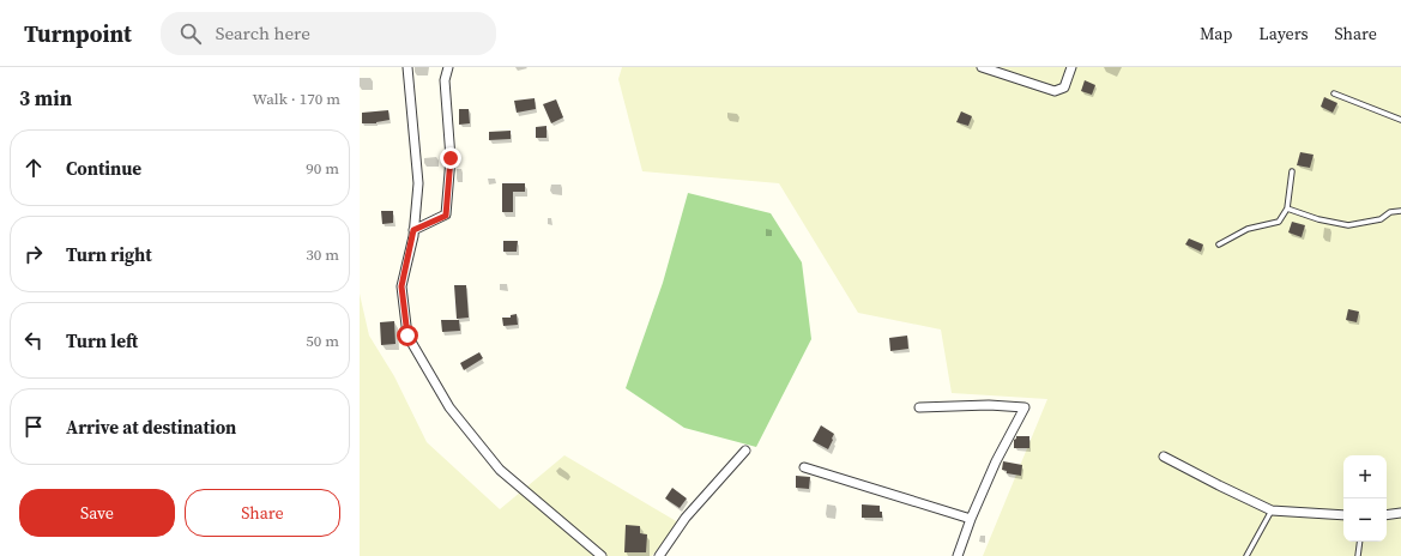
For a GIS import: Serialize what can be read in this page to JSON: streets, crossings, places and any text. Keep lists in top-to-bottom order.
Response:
{
  "page": {
    "header": "Turnpoint",
    "search": "Search here",
    "nav": ["Map", "Layers", "Share"],
    "heading": ["3 min", "Walk · 170 m"],
    "list": [
      ["Continue", "90 m"],
      ["Turn right", "30 m"],
      ["Turn left", "50 m"],
      "Arrive at destination"
    ],
    "map_buttons": ["+", "−"],
    "buttons": ["Save", "Share"]
  }
}
